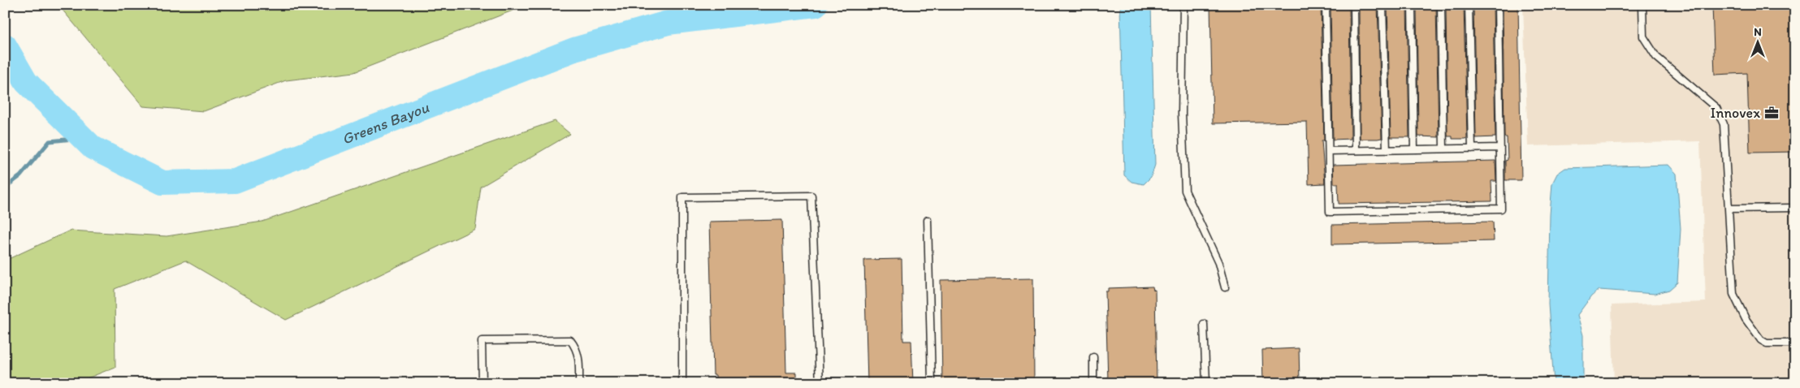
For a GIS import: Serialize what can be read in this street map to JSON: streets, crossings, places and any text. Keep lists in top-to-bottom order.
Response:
{
  "water": ["Greens Bayou"],
  "places": {
    "office": ["Innovex"]
  },
  "north": "top"
}
